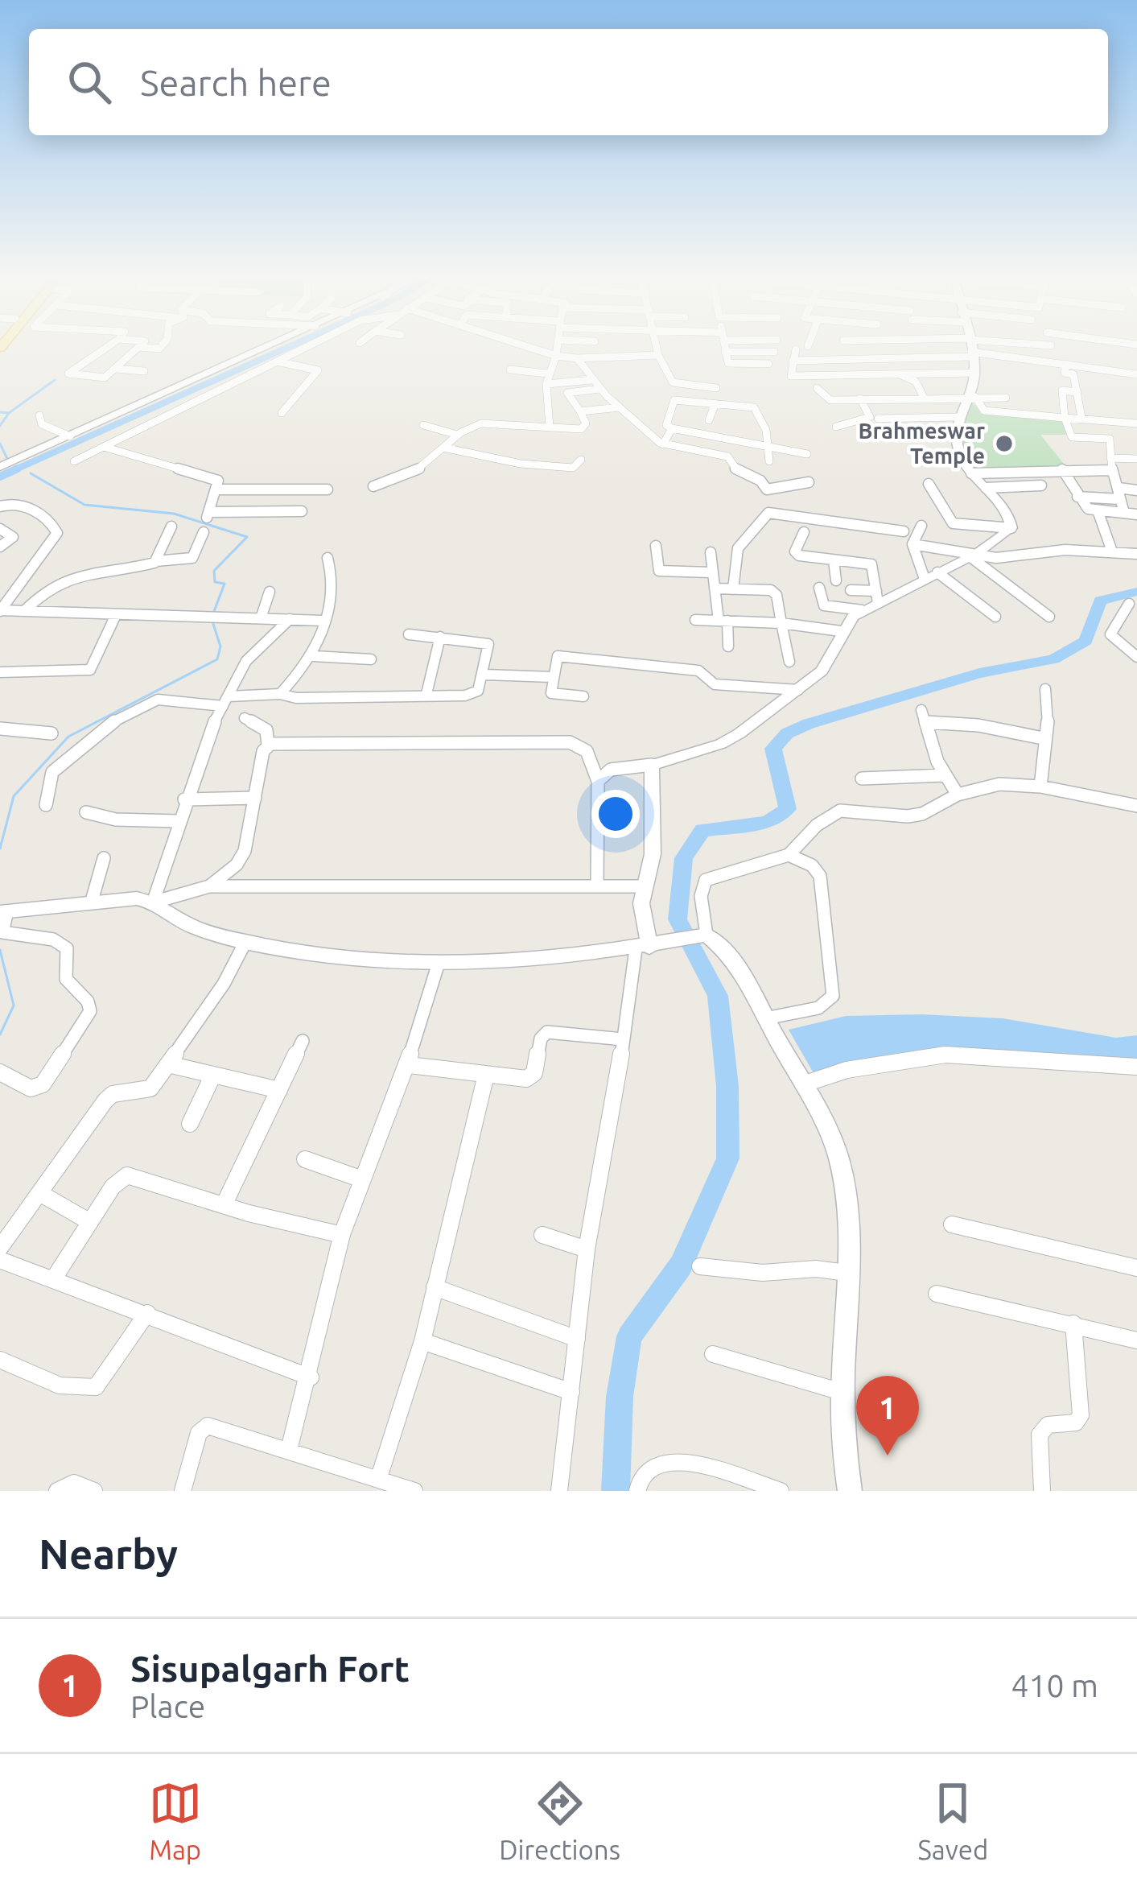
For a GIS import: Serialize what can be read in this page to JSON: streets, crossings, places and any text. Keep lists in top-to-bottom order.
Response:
{
  "places": ["Brahmeswar Temple"],
  "page": {
    "search": "Search here",
    "pins": "1",
    "heading": "Nearby",
    "list": [
      {
        "mark": "1",
        "name": "Sisupalgarh Fort",
        "note": "Place",
        "value": "410 m"
      }
    ],
    "nav": ["Map", "Directions", "Saved"]
  }
}
